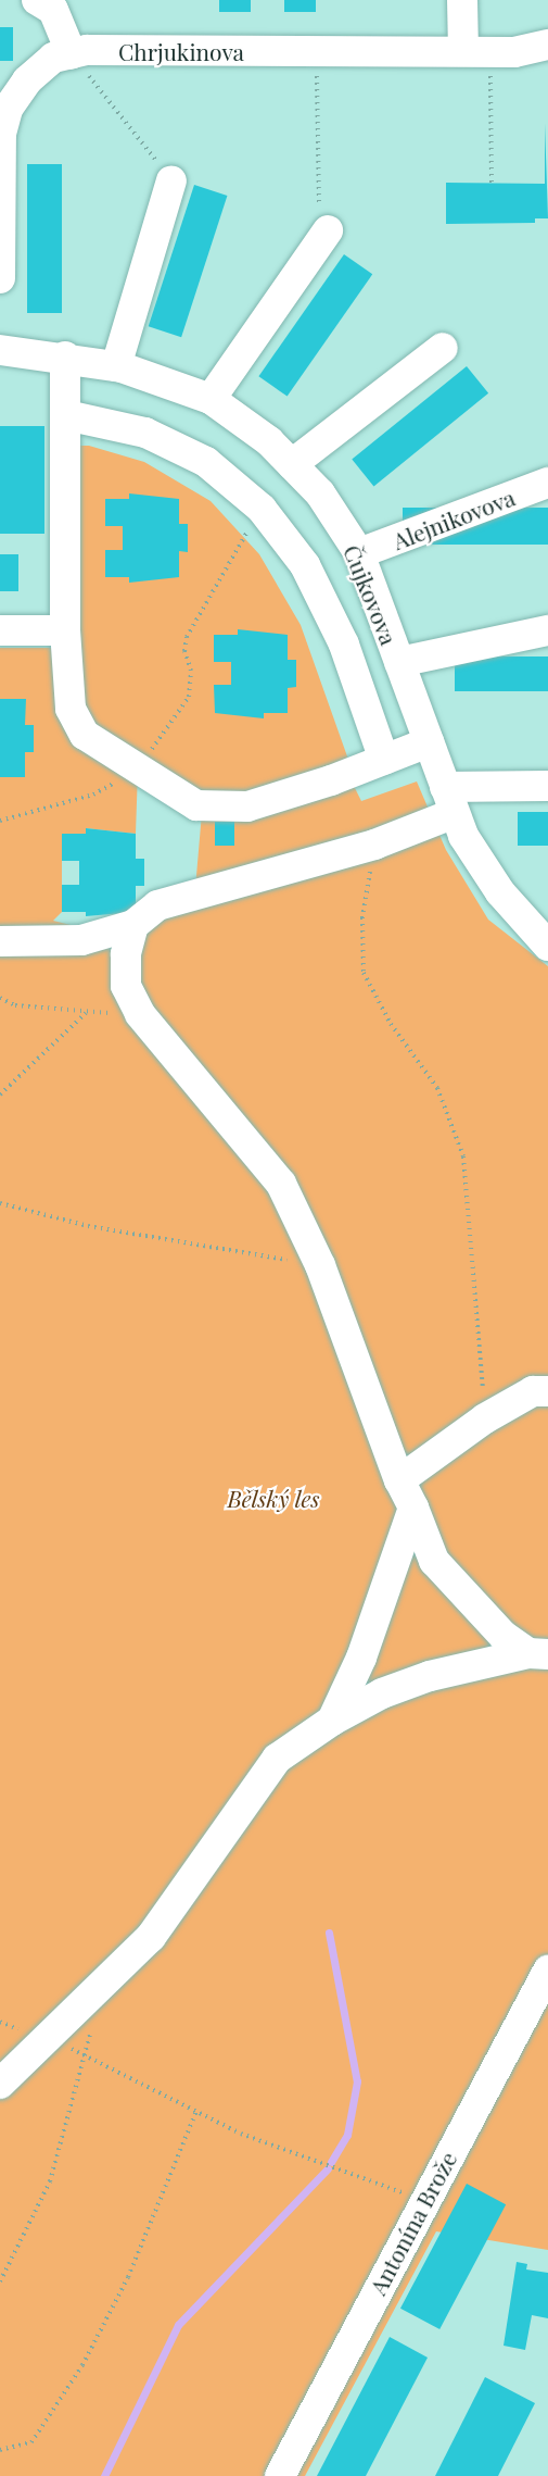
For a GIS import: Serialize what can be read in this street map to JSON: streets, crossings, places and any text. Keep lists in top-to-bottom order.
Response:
{
  "streets": {
    "street": [
      "Chrjukinova",
      "Alejnikovova",
      "Čujkovova",
      "Antonína Brože"
    ]
  },
  "crossings": [
    ["Alejnikovova", "Čujkovova"]
  ],
  "parks": ["Bělský les"]
}
